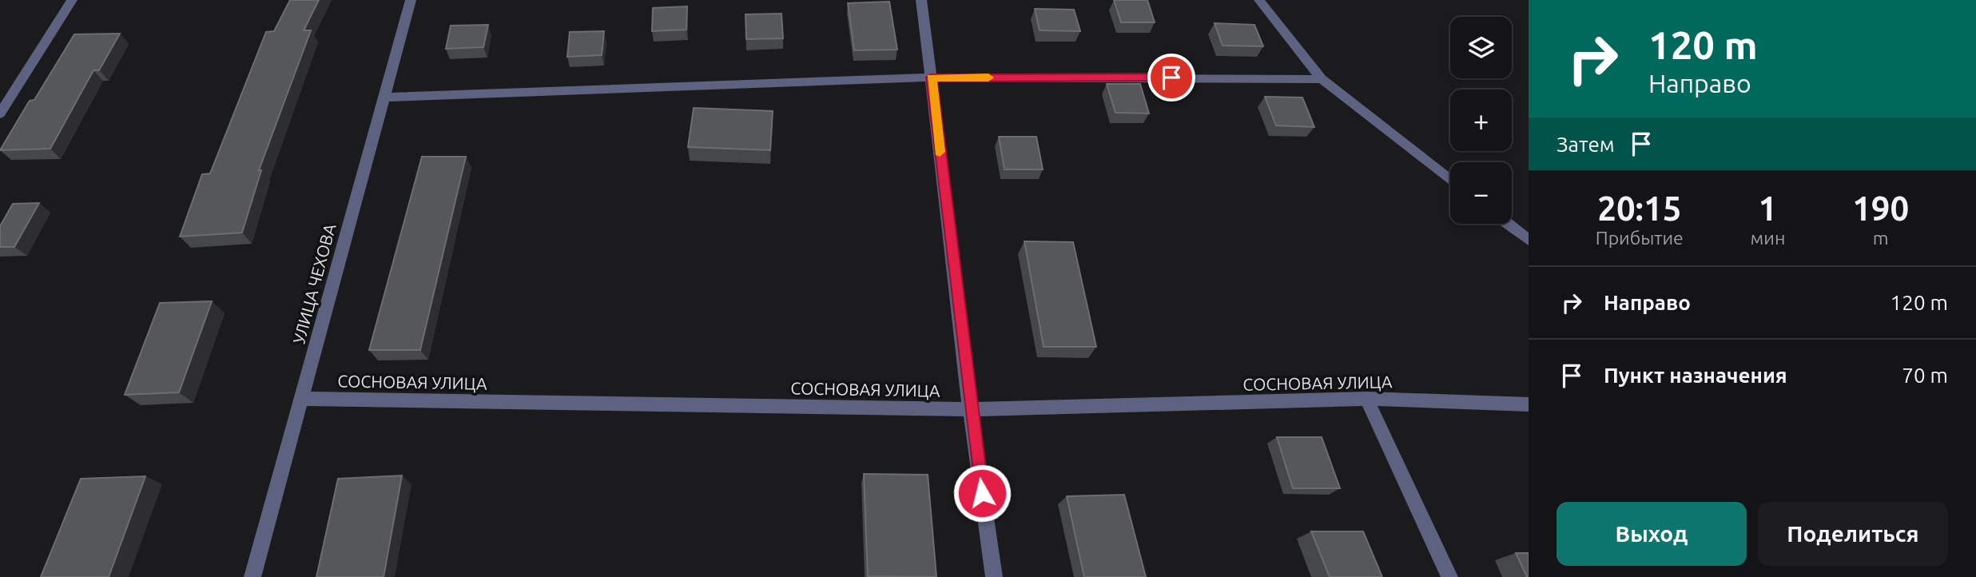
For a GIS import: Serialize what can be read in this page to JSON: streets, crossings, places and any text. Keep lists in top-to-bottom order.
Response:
{
  "streets": {
    "street": ["УЛИЦА ЧЕХОВА", "СОСНОВАЯ УЛИЦА"]
  },
  "crossings": [
    ["УЛИЦА ЧЕХОВА", "СОСНОВАЯ УЛИЦА"]
  ],
  "page": {
    "turn": ["120 m", "Направо"],
    "map_buttons": ["+", "−"],
    "then": "Затем",
    "eta": [
      "20:15",
      "Прибытие",
      "1",
      "мин",
      "190",
      "m"
    ],
    "list": [
      {
        "name": "Направо",
        "value": "120 m"
      },
      {
        "name": "Пункт назначения",
        "value": "70 m"
      }
    ],
    "buttons": ["Выход", "Поделиться"]
  }
}
